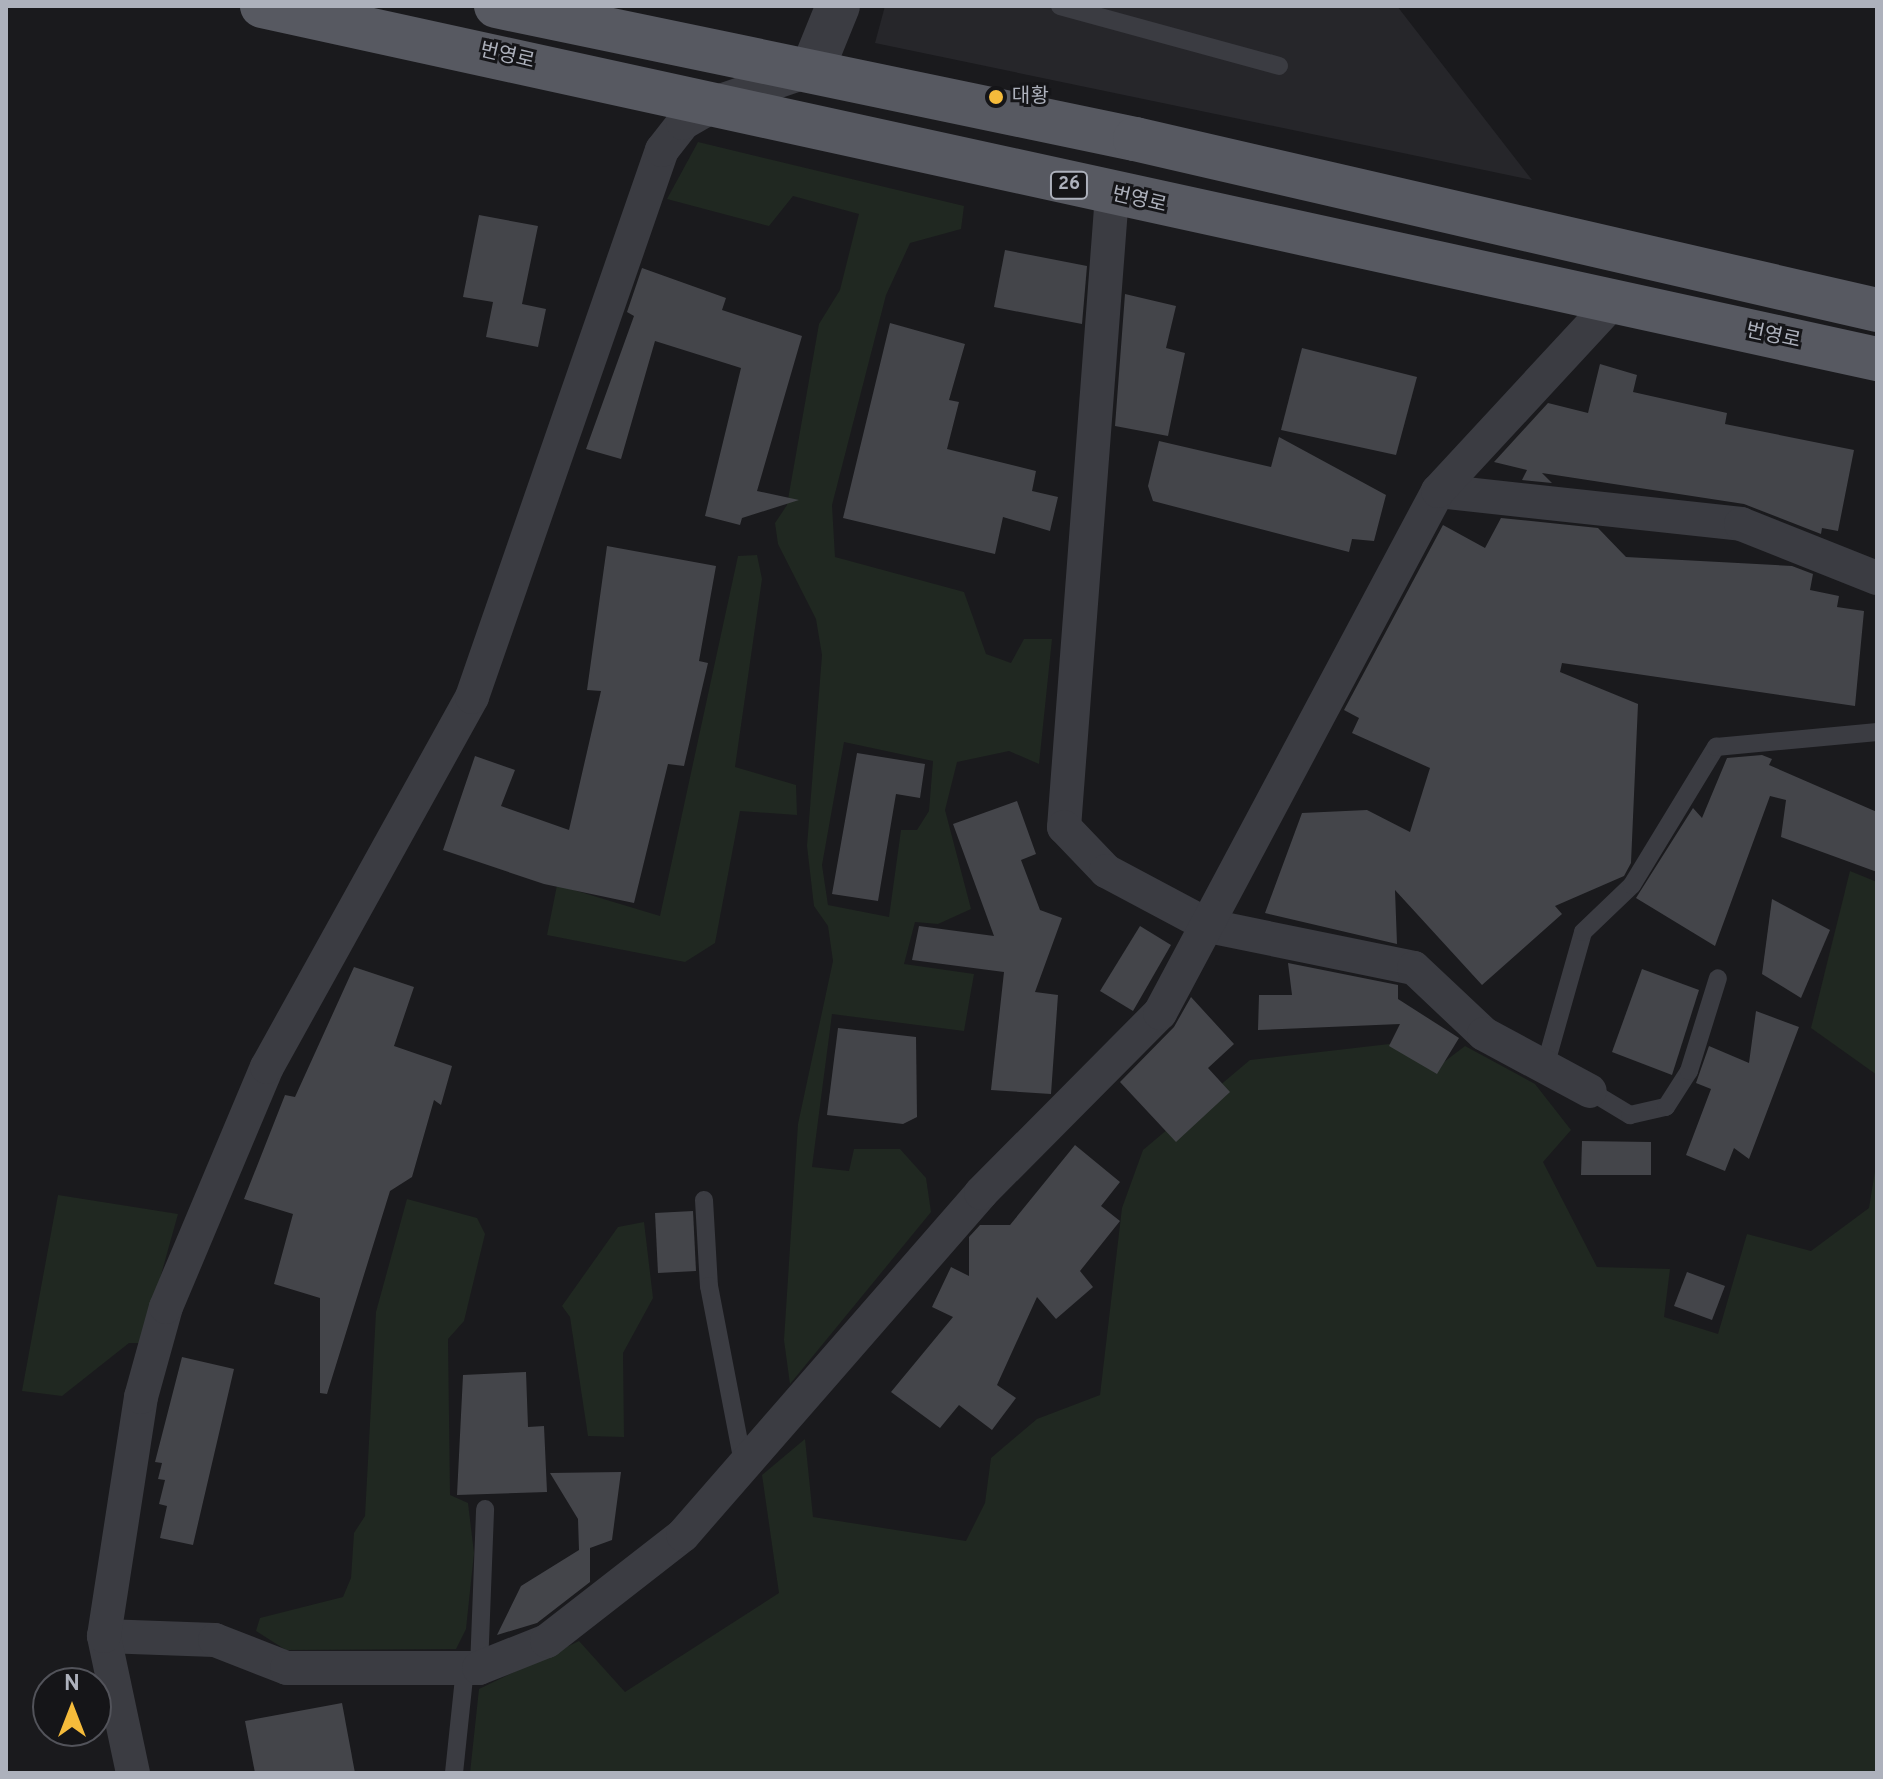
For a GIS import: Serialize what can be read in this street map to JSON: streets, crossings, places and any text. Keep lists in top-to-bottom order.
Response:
{
  "streets": {
    "main road": ["번영로", "26"]
  },
  "places": ["대황"],
  "north": "top"
}
